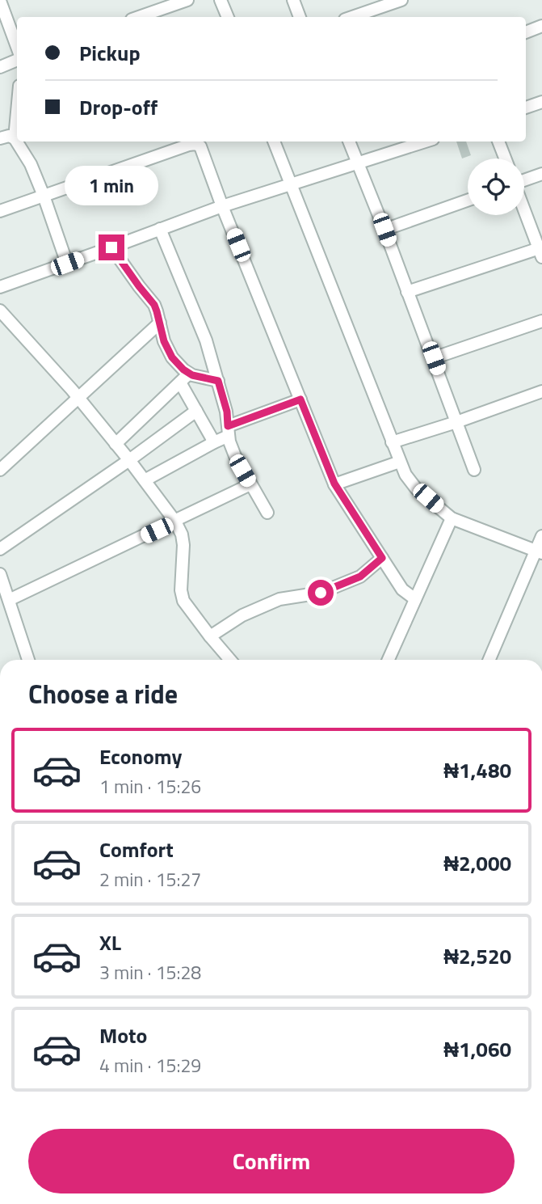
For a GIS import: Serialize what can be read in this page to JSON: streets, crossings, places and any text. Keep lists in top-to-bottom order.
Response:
{
  "page": {
    "banner": ["Pickup", "Drop-off"],
    "bubble": "1 min",
    "heading": "Choose a ride",
    "list": [
      {
        "name": "Economy",
        "note": "1 min · 15:26",
        "value": "₦1,480"
      },
      {
        "name": "Comfort",
        "note": "2 min · 15:27",
        "value": "₦2,000"
      },
      {
        "name": "XL",
        "note": "3 min · 15:28",
        "value": "₦2,520"
      },
      {
        "name": "Moto",
        "note": "4 min · 15:29",
        "value": "₦1,060"
      }
    ],
    "buttons": "Confirm"
  }
}
